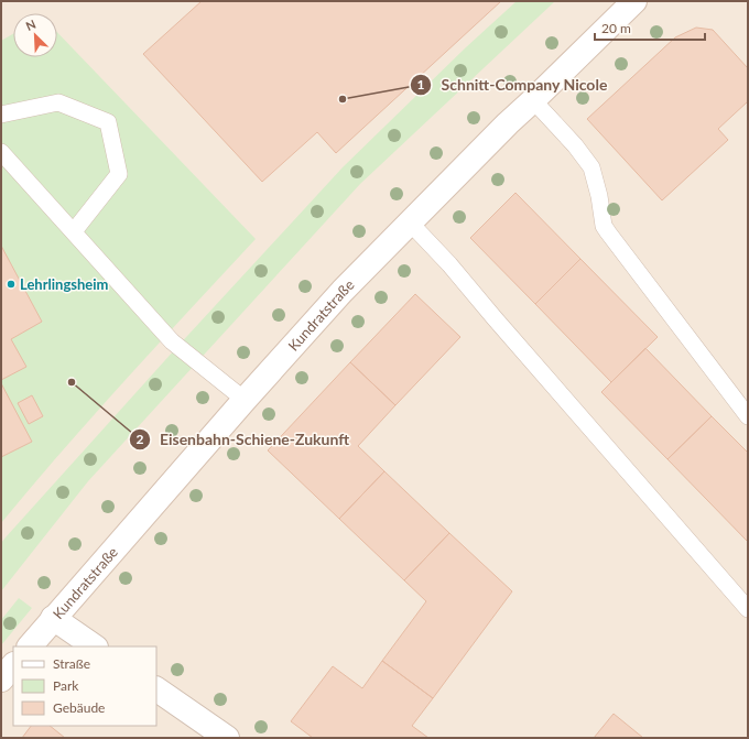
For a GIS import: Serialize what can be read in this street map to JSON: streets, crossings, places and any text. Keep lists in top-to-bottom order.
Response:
{
  "streets": {
    "street": ["Kundratstraße"]
  },
  "places": ["Schnitt-Company Nicole", "Lehrlingsheim", "Eisenbahn-Schiene-Zukunft"],
  "legend": ["Straße", "Park", "Gebäude"],
  "scale_bar": "20 m",
  "north": "top left"
}
